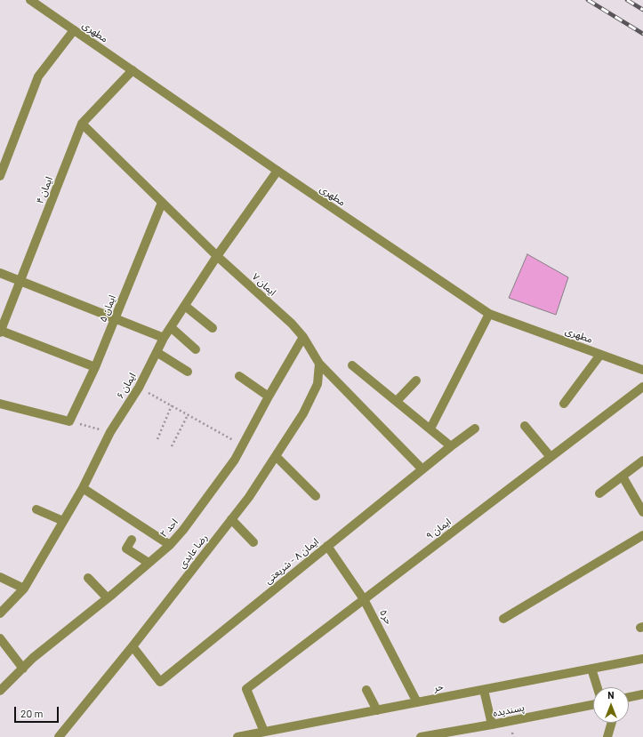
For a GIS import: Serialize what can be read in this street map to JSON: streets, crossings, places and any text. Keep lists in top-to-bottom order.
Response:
{
  "streets": {
    "street": [
      "مطهری",
      "ایمان ۴",
      "ایمان ۷",
      "ایمان ۵",
      "ایمان ۶",
      "احد ۲",
      "ایمان ۹",
      "رضا عابدی",
      "ایمان ۸ - شریعتی",
      "حر۵",
      "حر",
      "پسندیده"
    ]
  },
  "crossings": [
    ["مطهری", "ایمان ۴"],
    ["مطهری", "ایمان ۶"],
    ["ایمان ۴", "ایمان ۷"],
    ["ایمان ۷", "ایمان ۵"],
    ["ایمان ۷", "ایمان ۶"],
    ["ایمان ۷", "احد ۲"],
    ["ایمان ۷", "رضا عابدی"],
    ["ایمان ۷", "ایمان ۸ - شریعتی"],
    ["ایمان ۹", "حر۵"],
    ["ایمان ۹", "حر"],
    ["رضا عابدی", "ایمان ۸ - شریعتی"],
    ["ایمان ۸ - شریعتی", "حر۵"],
    ["حر۵", "حر"]
  ],
  "scale_bar": "20 m",
  "north": "top"
}
